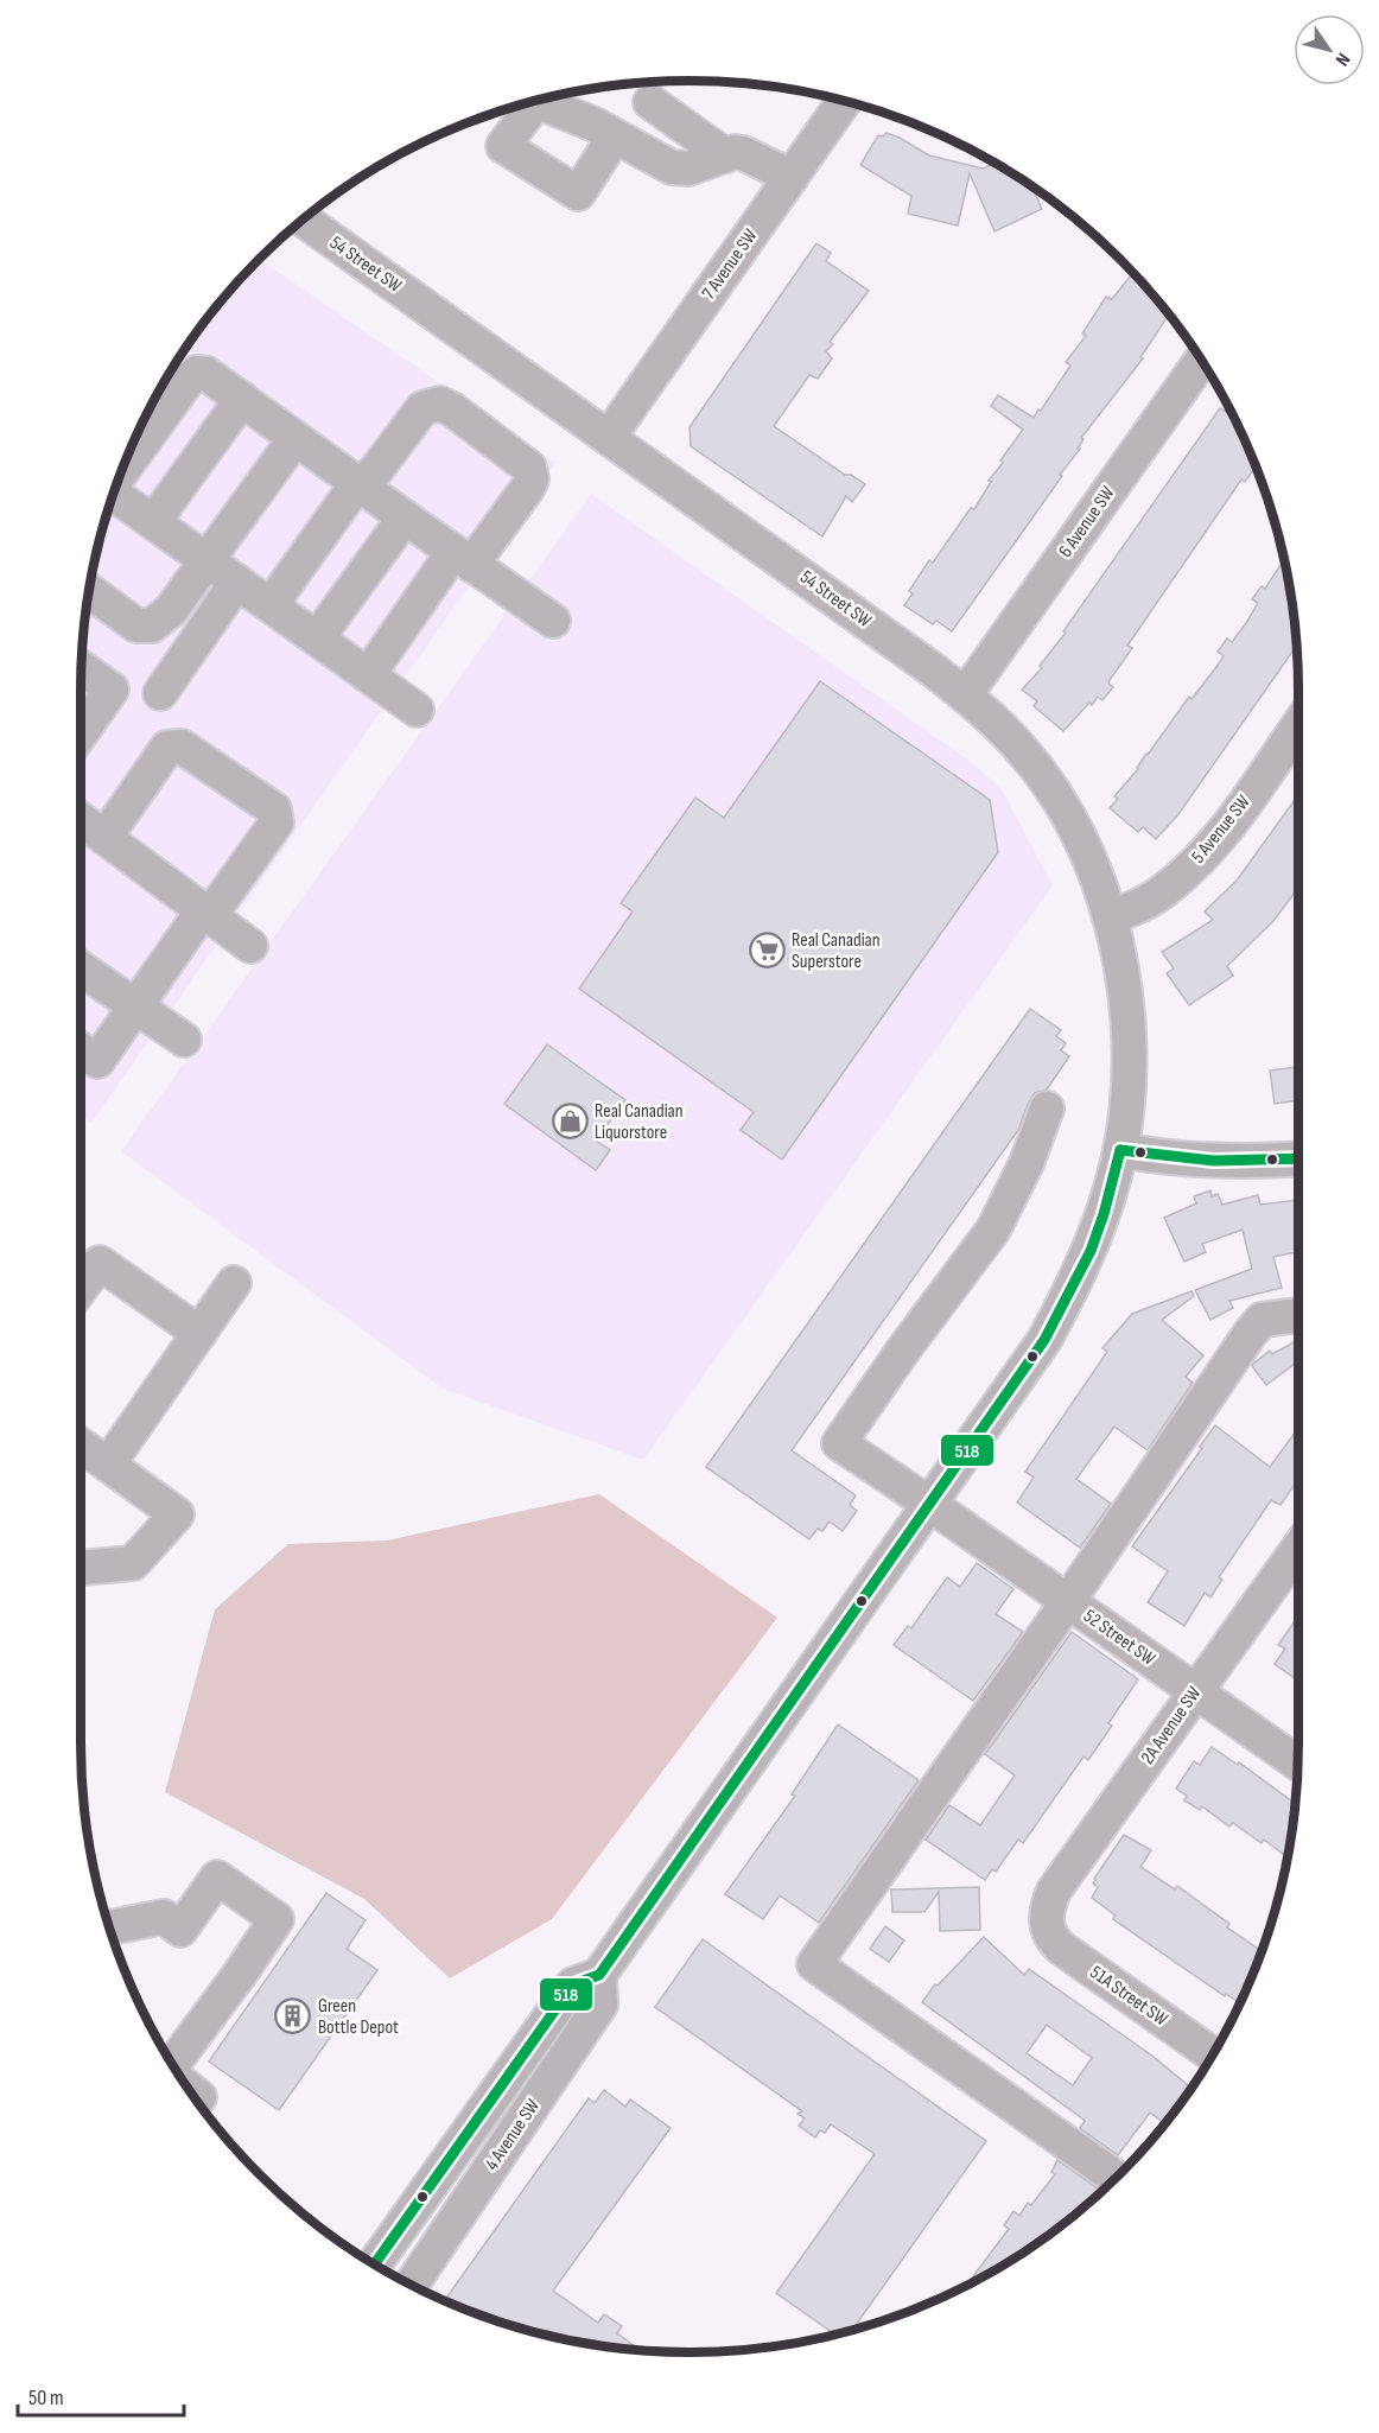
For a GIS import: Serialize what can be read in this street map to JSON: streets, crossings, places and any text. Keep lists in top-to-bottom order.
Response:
{
  "streets": {
    "street": [
      "54 Street SW",
      "7 Avenue SW",
      "6 Avenue SW",
      "5 Avenue SW",
      "52 Street SW",
      "2A Avenue SW",
      "51A Street SW",
      "4 Avenue SW"
    ]
  },
  "crossings": [
    ["54 Street SW", "7 Avenue SW"],
    ["54 Street SW", "6 Avenue SW"],
    ["54 Street SW", "5 Avenue SW"],
    ["54 Street SW", "4 Avenue SW"],
    ["52 Street SW", "2A Avenue SW"],
    ["52 Street SW", "4 Avenue SW"],
    ["2A Avenue SW", "51A Street SW"]
  ],
  "places": {
    "supermarket": ["Real Canadian Superstore"],
    "shop": ["Real Canadian Liquorstore"],
    "building": ["Green Bottle Depot"]
  },
  "lines": ["transit line 518"],
  "scale_bar": "50 m",
  "north": "bottom right"
}
